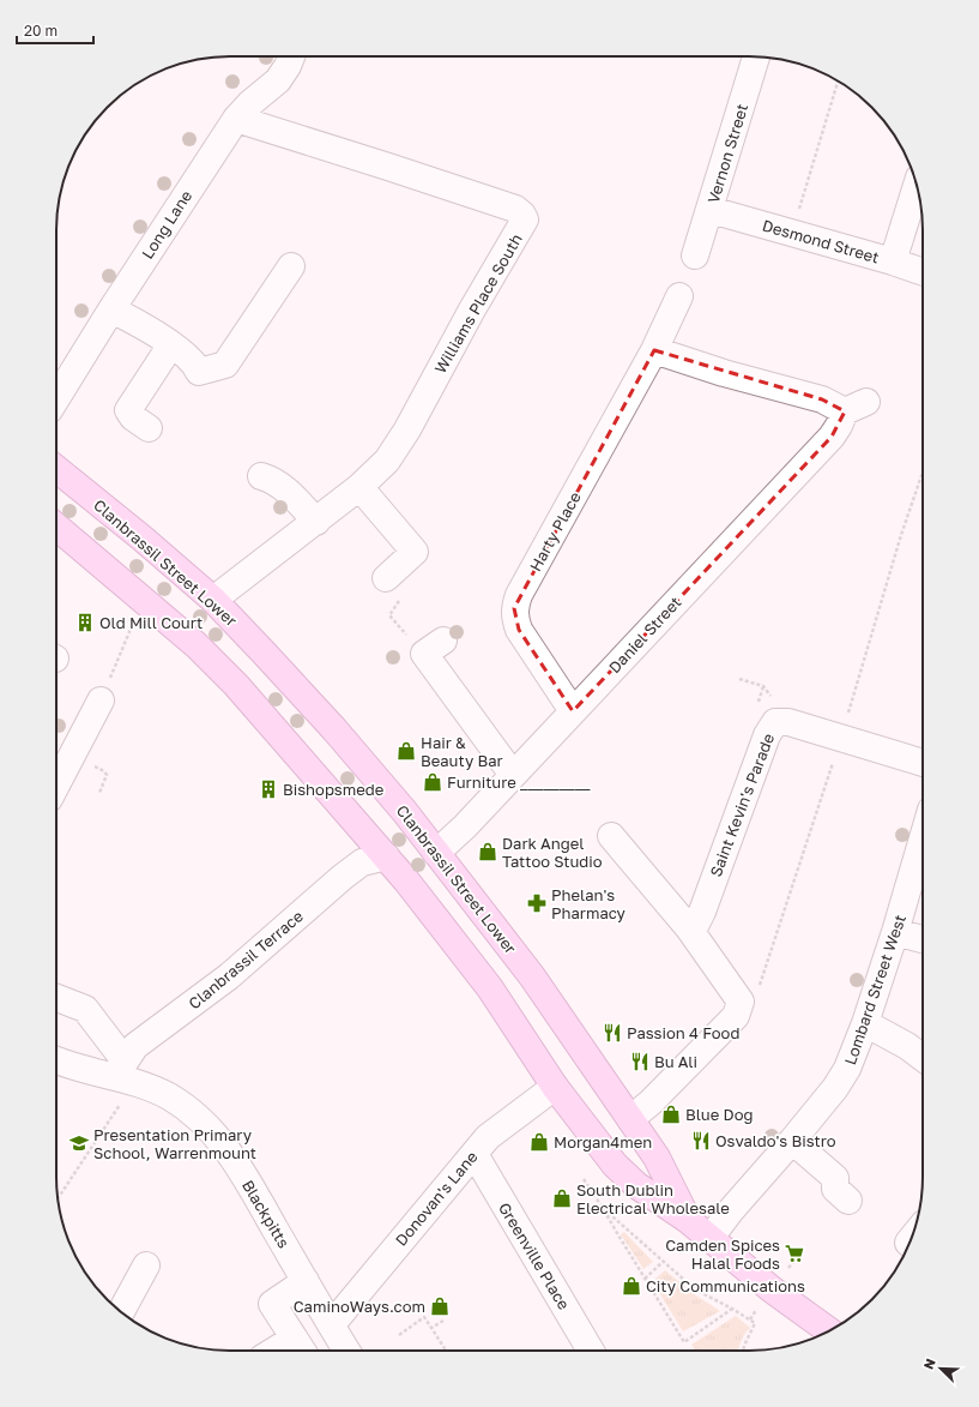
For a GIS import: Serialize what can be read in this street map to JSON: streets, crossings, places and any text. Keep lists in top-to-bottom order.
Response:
{
  "streets": {
    "main road": ["Clanbrassil Street Lower"],
    "street": [
      "Vernon Street",
      "Long Lane",
      "Desmond Street",
      "Williams Place South",
      "Harty Place",
      "Daniel Street",
      "Saint Kevin's Parade",
      "Clanbrassil Terrace",
      "Lombard Street West",
      "Donovan's Lane",
      "Blackpitts",
      "Greenville Place"
    ]
  },
  "crossings": [
    ["Vernon Street", "Desmond Street"],
    ["Long Lane", "Williams Place South"],
    ["Williams Place South", "Clanbrassil Street Lower"],
    ["Harty Place", "Daniel Street"],
    ["Clanbrassil Street Lower", "Daniel Street"],
    ["Clanbrassil Street Lower", "Clanbrassil Terrace"],
    ["Clanbrassil Street Lower", "Lombard Street West"],
    ["Clanbrassil Street Lower", "Donovan's Lane"],
    ["Clanbrassil Terrace", "Blackpitts"],
    ["Donovan's Lane", "Blackpitts"],
    ["Donovan's Lane", "Greenville Place"]
  ],
  "places": {
    "building": ["Old Mill Court", "Bishopsmede"],
    "shop": [
      "Hair & Beauty Bar",
      "Furniture _________",
      "Dark Angel Tattoo Studio",
      "Blue Dog",
      "Morgan4men",
      "South Dublin Electrical Wholesale",
      "City Communications",
      "CaminoWays.com"
    ],
    "pharmacy": ["Phelan's Pharmacy"],
    "restaurant": ["Passion 4 Food", "Bu Ali", "Osvaldo's Bistro"],
    "school or university": ["Presentation Primary School, Warrenmount"],
    "supermarket": ["Camden Spices Halal Foods"]
  },
  "scale_bar": "20 m",
  "north": "top left"
}
